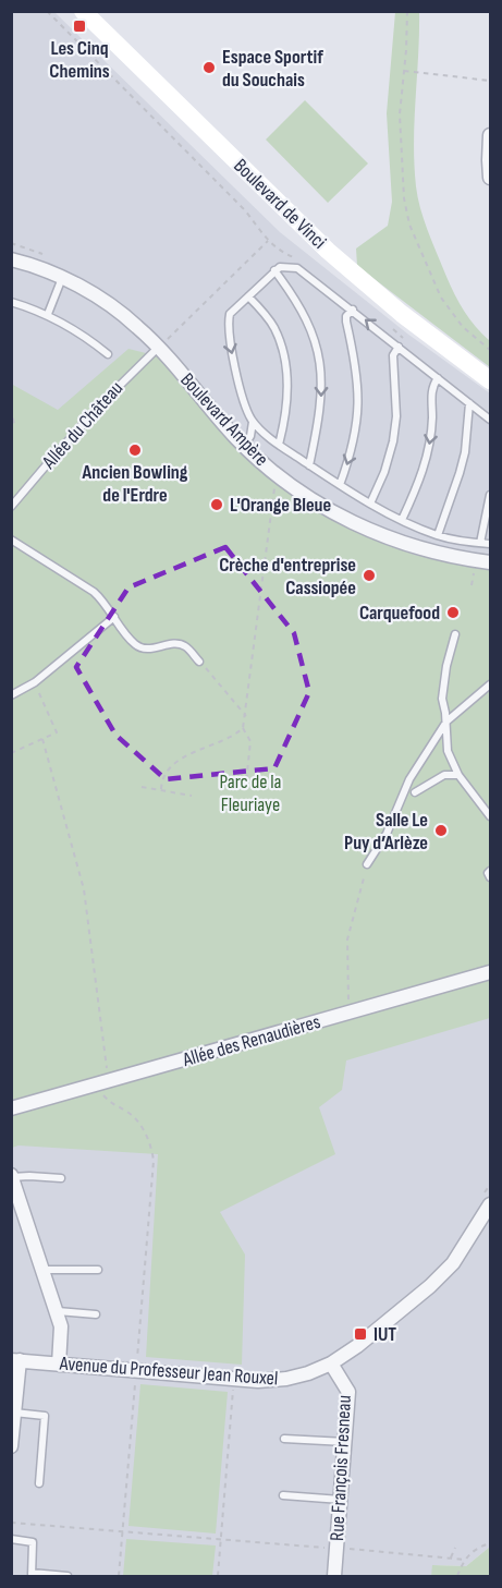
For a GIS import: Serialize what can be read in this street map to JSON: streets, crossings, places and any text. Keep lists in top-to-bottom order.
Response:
{
  "streets": {
    "main road": ["Boulevard de Vinci"],
    "street": [
      "Boulevard Ampère",
      "Allée des Renaudières",
      "Avenue du Professeur Jean Rouxel",
      "Rue François Fresneau"
    ],
    "lane": ["Allée du Château"]
  },
  "crossings": [
    ["Boulevard de Vinci", "Boulevard Ampère"],
    ["Boulevard de Vinci", "Allée du Château"],
    ["Boulevard Ampère", "Allée du Château"],
    ["Avenue du Professeur Jean Rouxel", "Rue François Fresneau"]
  ],
  "parks": ["Parc de la Fleuriaye"],
  "places": {
    "transit": ["Les Cinq Chemins", "IUT"],
    "other": [
      "Espace Sportif du Souchais",
      "Ancien Bowling de l'Erdre",
      "L'Orange Bleue",
      "Crèche d'entreprise Cassiopée",
      "Carquefood",
      "Salle Le Puy d’Arlèze"
    ]
  }
}
